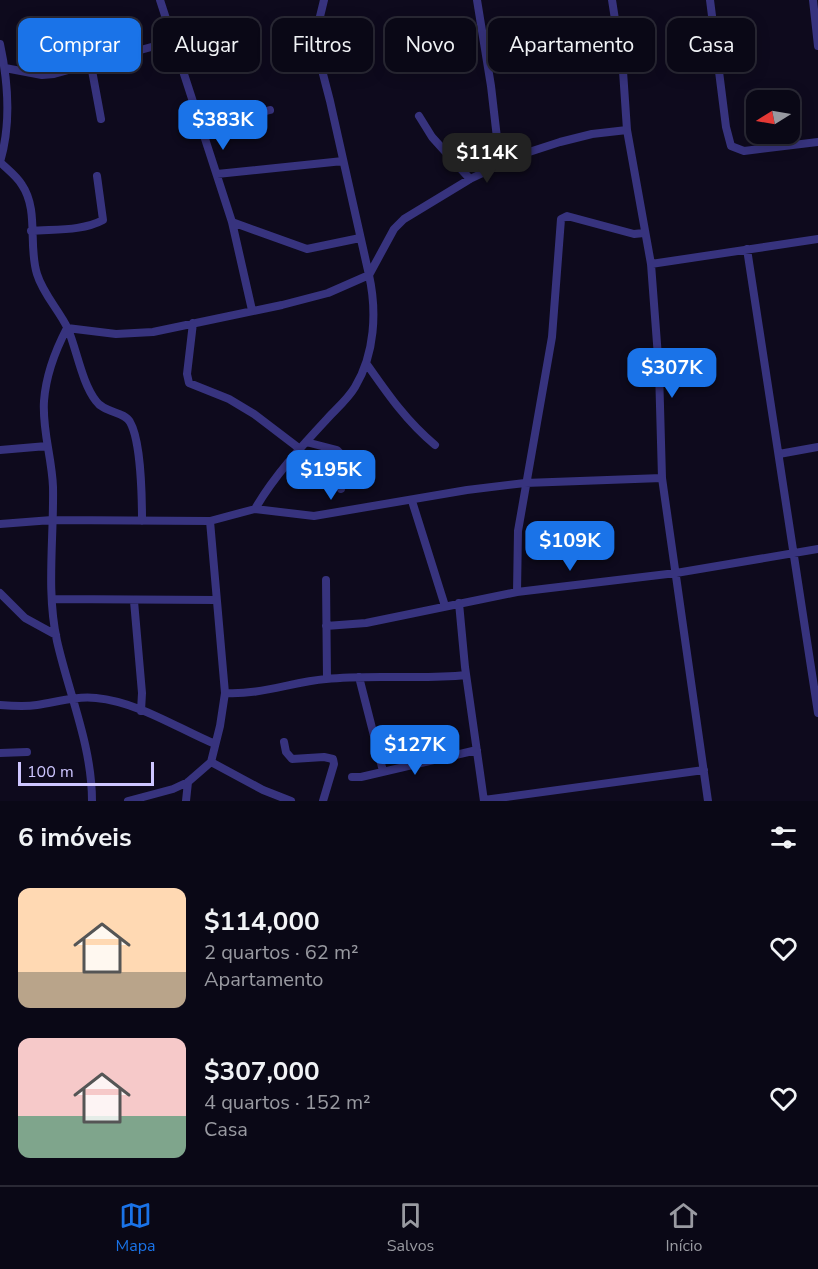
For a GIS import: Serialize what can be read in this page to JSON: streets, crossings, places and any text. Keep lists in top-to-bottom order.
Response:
{
  "scale_bar": "100 m",
  "north": "left",
  "page": {
    "chip": [
      "Comprar",
      "Alugar",
      "Filtros",
      "Novo",
      "Apartamento",
      "Casa"
    ],
    "price": [
      "$383K",
      "$114K",
      "$307K",
      "$195K",
      "$109K",
      "$127K"
    ],
    "scale": "100 m",
    "heading": "6 imóveis",
    "list": [
      {
        "name": "$114,000",
        "note": "2 quartos · 62 m² · Apartamento"
      },
      {
        "name": "$307,000",
        "note": "4 quartos · 152 m² · Casa"
      }
    ],
    "tabs": ["Mapa", "Salvos", "Início"]
  }
}
